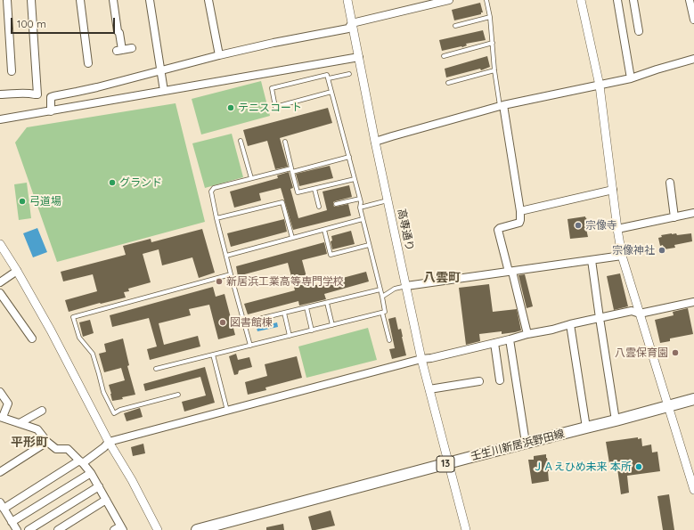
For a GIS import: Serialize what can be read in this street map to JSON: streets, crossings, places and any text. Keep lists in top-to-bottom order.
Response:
{
  "streets": {
    "main road": ["壬生川新居浜野田線", "13"],
    "street": ["高専通り"]
  },
  "crossings": [
    ["高専通り", "壬生川新居浜野田線"]
  ],
  "districts": ["八雲町", "平形町"],
  "places": [
    "テニスコート",
    "グランド",
    "弓道場",
    "宗像寺",
    "宗像神社",
    "新居浜工業高等専門学校",
    "図書館棟",
    "八雲保育園",
    "ＪＡえひめ未来 本所"
  ],
  "scale_bar": "100 m"
}
